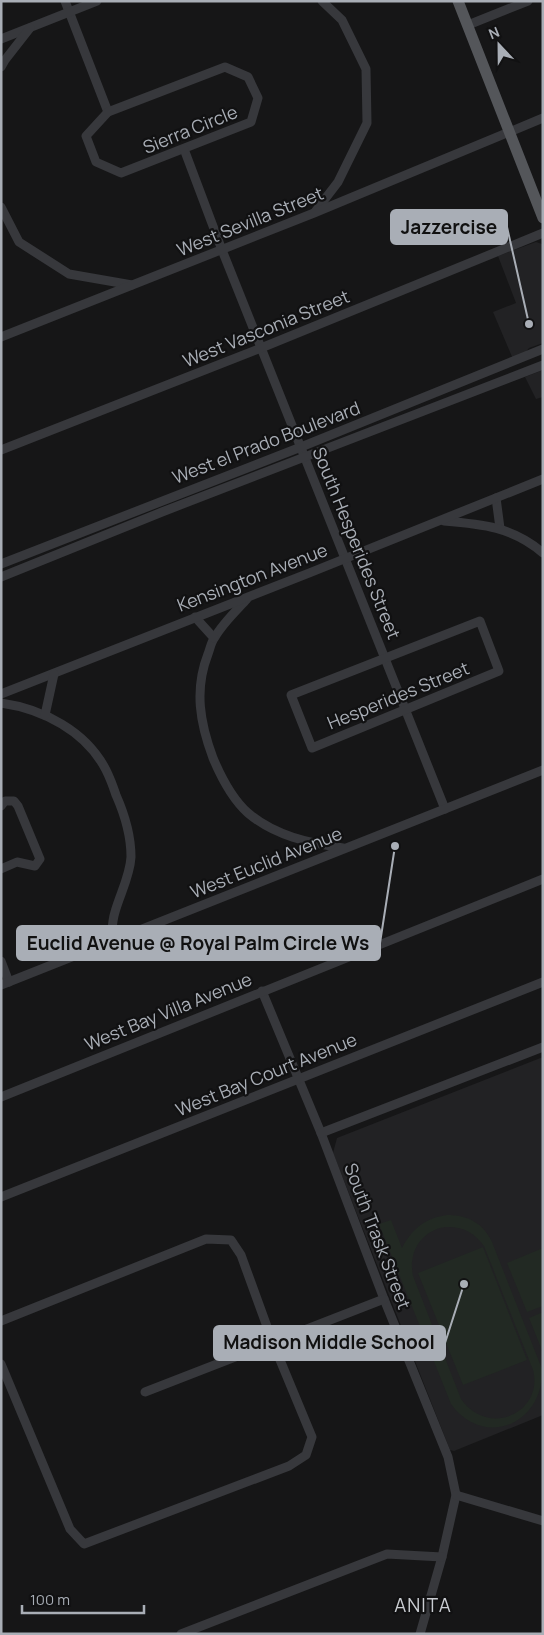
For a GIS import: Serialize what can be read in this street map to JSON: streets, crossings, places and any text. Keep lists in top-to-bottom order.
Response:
{
  "streets": {
    "street": [
      "Sierra Circle",
      "West Sevilla Street",
      "West Vasconia Street",
      "West el Prado Boulevard",
      "South Hesperides Street",
      "Kensington Avenue",
      "Hesperides Street",
      "West Euclid Avenue",
      "West Bay Villa Avenue",
      "West Bay Court Avenue",
      "South Trask Street"
    ]
  },
  "crossings": [
    ["Sierra Circle", "South Hesperides Street"],
    ["West Sevilla Street", "South Hesperides Street"],
    ["West Vasconia Street", "South Hesperides Street"],
    ["West el Prado Boulevard", "South Hesperides Street"],
    ["South Hesperides Street", "Kensington Avenue"],
    ["South Hesperides Street", "Hesperides Street"],
    ["South Hesperides Street", "West Euclid Avenue"],
    ["West Bay Villa Avenue", "South Trask Street"],
    ["West Bay Court Avenue", "South Trask Street"]
  ],
  "districts": ["ANITA"],
  "places": ["Jazzercise", "Euclid Avenue @ Royal Palm Circle Ws", "Madison Middle School"],
  "scale_bar": "100 m",
  "north": "top"
}
